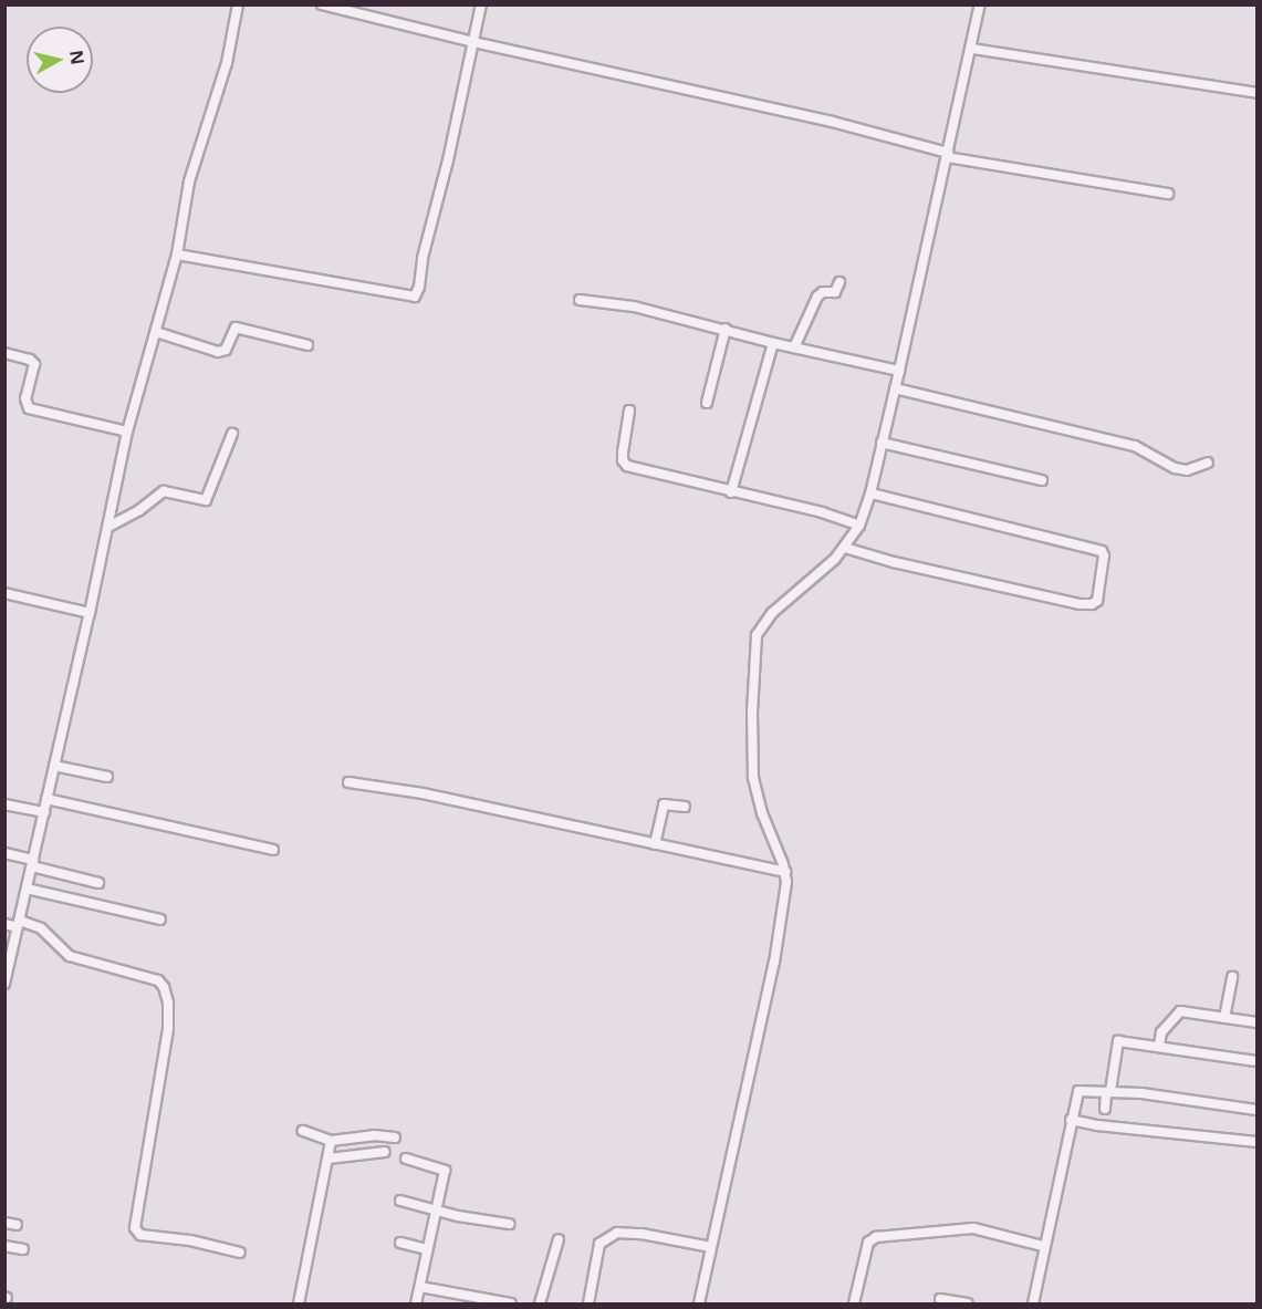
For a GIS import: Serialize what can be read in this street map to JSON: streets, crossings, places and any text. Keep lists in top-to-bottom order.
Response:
{
  "north": "right"
}
